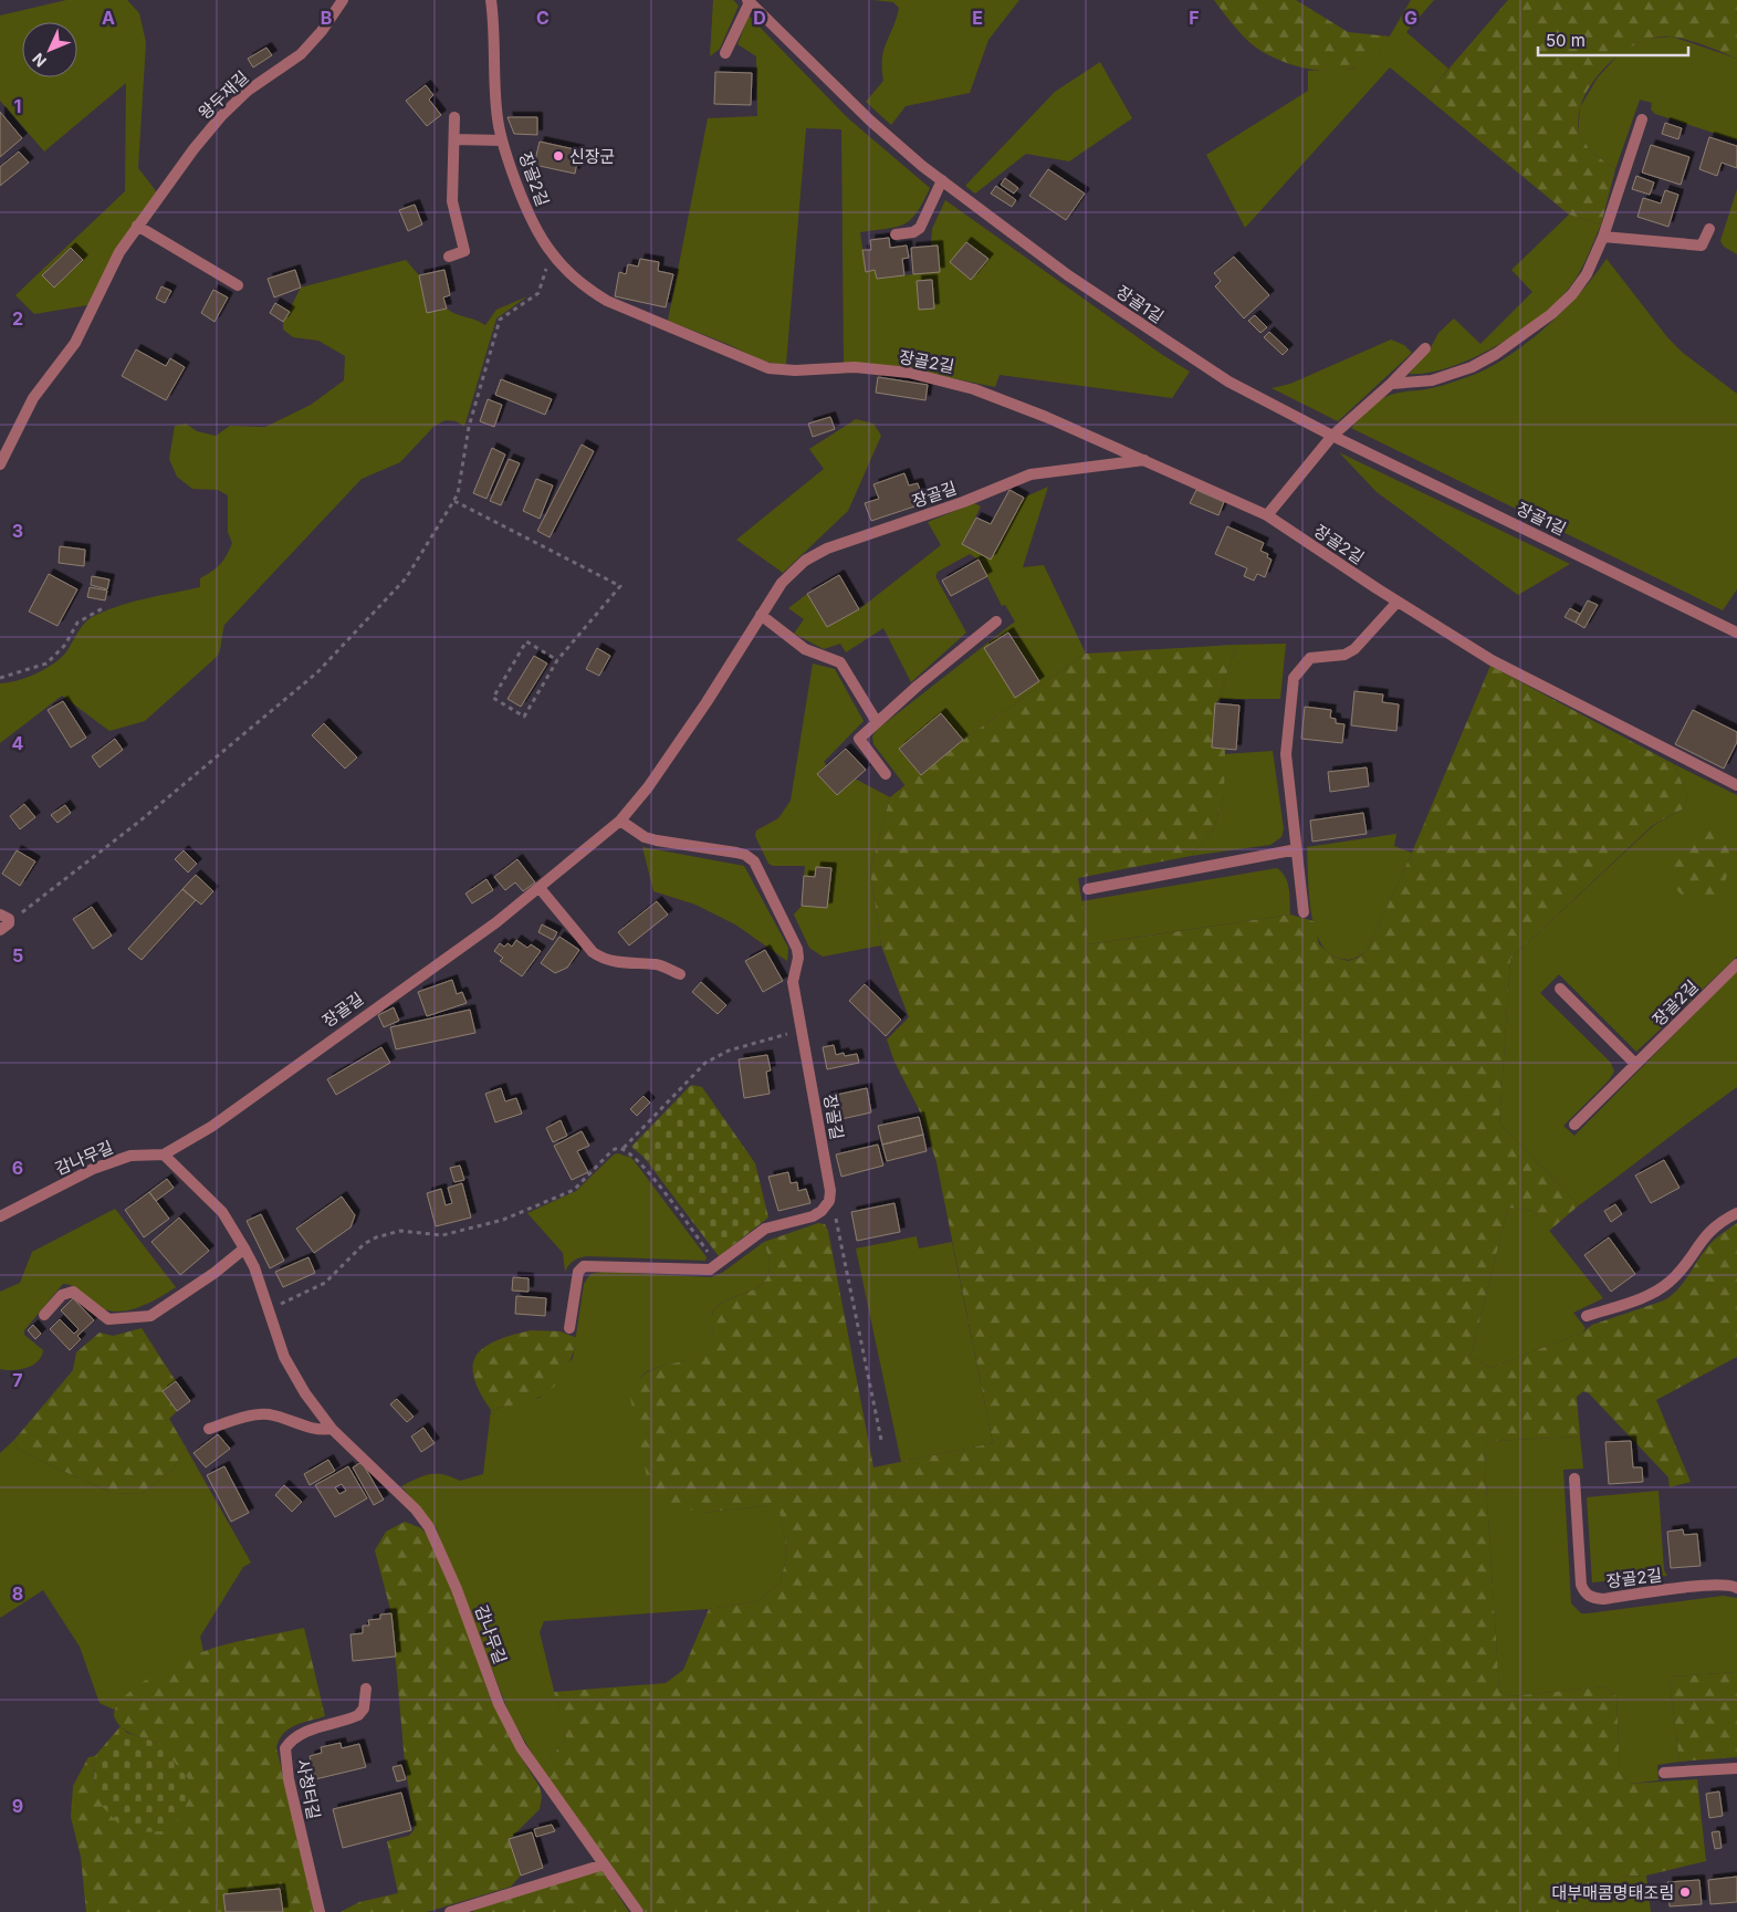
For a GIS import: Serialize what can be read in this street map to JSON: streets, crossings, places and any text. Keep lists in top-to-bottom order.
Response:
{
  "streets": {
    "street": [
      "왕두재길",
      "장골2길",
      "장골1길",
      "장골길",
      "감나무길",
      "사청터길"
    ]
  },
  "crossings": [
    ["장골2길", "장골길"],
    ["장골길", "감나무길"]
  ],
  "places": ["신장군", "대부매콤명태조림"],
  "scale_bar": "50 m",
  "north": "bottom left",
  "grid": {
    "columns": [
      "A",
      "B",
      "C",
      "D",
      "E",
      "F",
      "G"
    ],
    "rows": [
      "1",
      "2",
      "3",
      "4",
      "5",
      "6",
      "7",
      "8",
      "9"
    ]
  }
}
